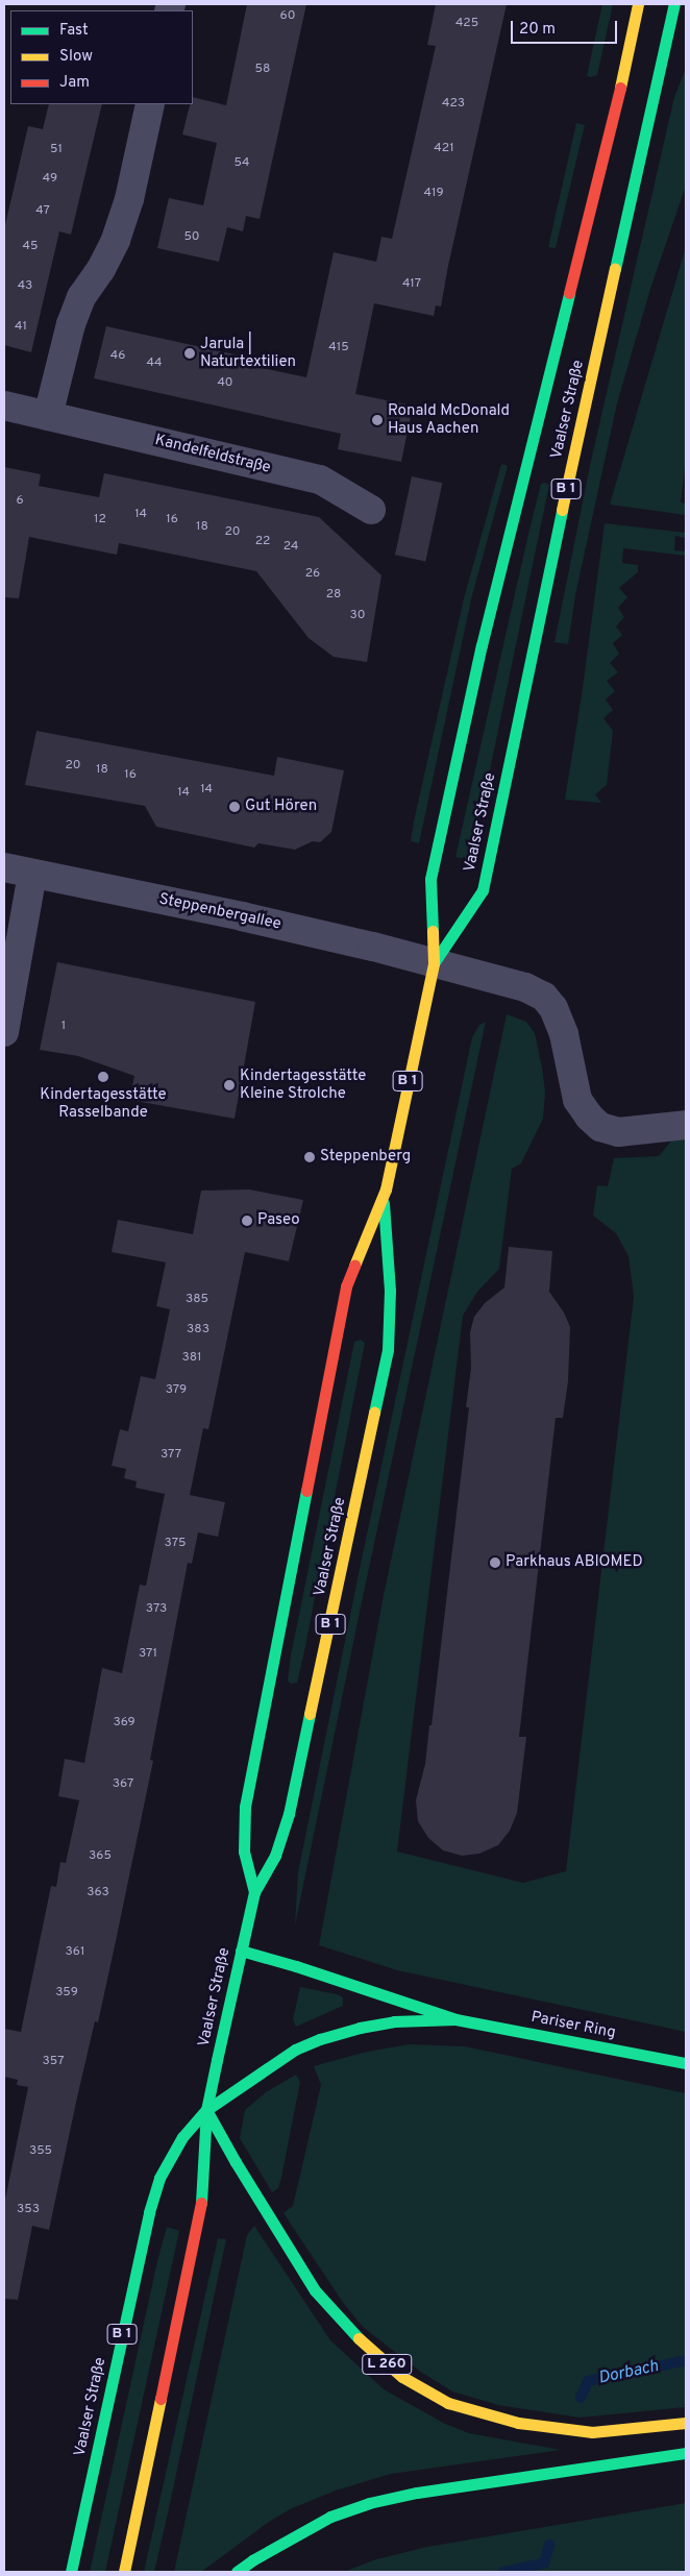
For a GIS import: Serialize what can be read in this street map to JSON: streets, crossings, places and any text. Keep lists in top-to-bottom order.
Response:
{
  "streets": {
    "main road": [
      "Vaalser Straße",
      "B 1",
      "Pariser Ring",
      "L 260"
    ],
    "street": ["Kandelfeldstraße", "Steppenbergallee"]
  },
  "crossings": [
    ["Vaalser Straße", "Steppenbergallee"],
    ["Vaalser Straße", "L 260"]
  ],
  "water": ["Dorbach"],
  "places": [
    "Jarula | Naturtextilien",
    "Ronald McDonald Haus Aachen",
    "Gut Hören",
    "Kindertagesstätte Rasselbande",
    "Kindertagesstätte Kleine Strolche",
    "Steppenberg",
    "Paseo",
    "Parkhaus ABIOMED"
  ],
  "house_numbers": [
    "60",
    "425",
    "58",
    "423",
    "421",
    "51",
    "54",
    "49",
    "419",
    "47",
    "50",
    "45",
    "417",
    "43",
    "41",
    "415",
    "46",
    "44",
    "40",
    "6",
    "14",
    "12",
    "16",
    "18",
    "20",
    "22",
    "24",
    "26",
    "28",
    "30",
    "20",
    "18",
    "16",
    "14",
    "14",
    "1",
    "385",
    "383",
    "381",
    "379",
    "377",
    "375",
    "373",
    "371",
    "369",
    "367",
    "365",
    "363",
    "361",
    "359",
    "357",
    "355",
    "353"
  ],
  "legend": ["Fast", "Slow", "Jam"],
  "scale_bar": "20 m"
}
